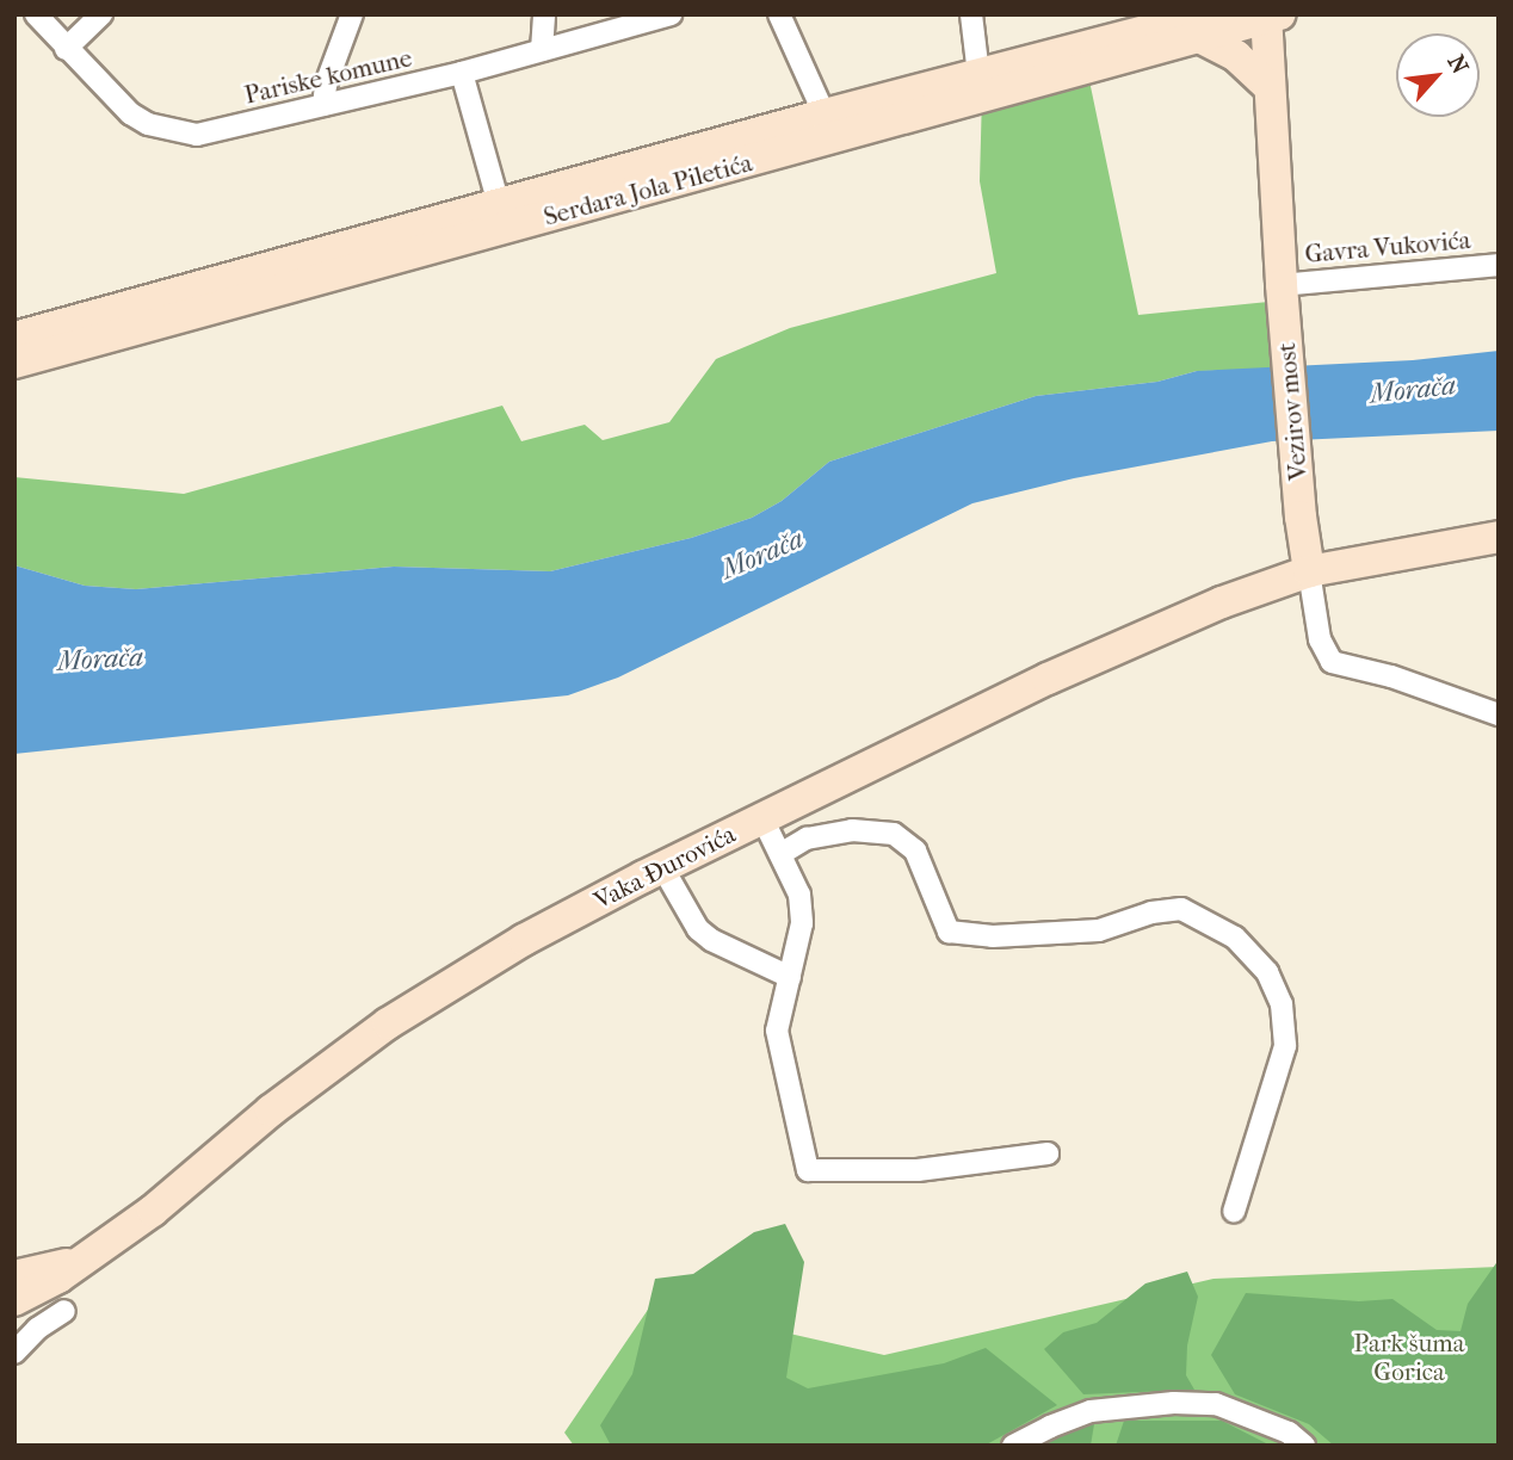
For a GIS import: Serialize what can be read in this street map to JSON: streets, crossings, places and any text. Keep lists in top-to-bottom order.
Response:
{
  "streets": {
    "main road": ["Serdara Jola Piletića", "Vezirov most", "Vaka Đurovića"],
    "street": ["Pariske komune", "Gavra Vukovića"]
  },
  "crossings": [
    ["Serdara Jola Piletića", "Vezirov most"],
    ["Gavra Vukovića", "Vezirov most"],
    ["Vezirov most", "Vaka Đurovića"]
  ],
  "water": ["Morača"],
  "parks": ["Park šuma Gorica"],
  "north": "top right"
}
